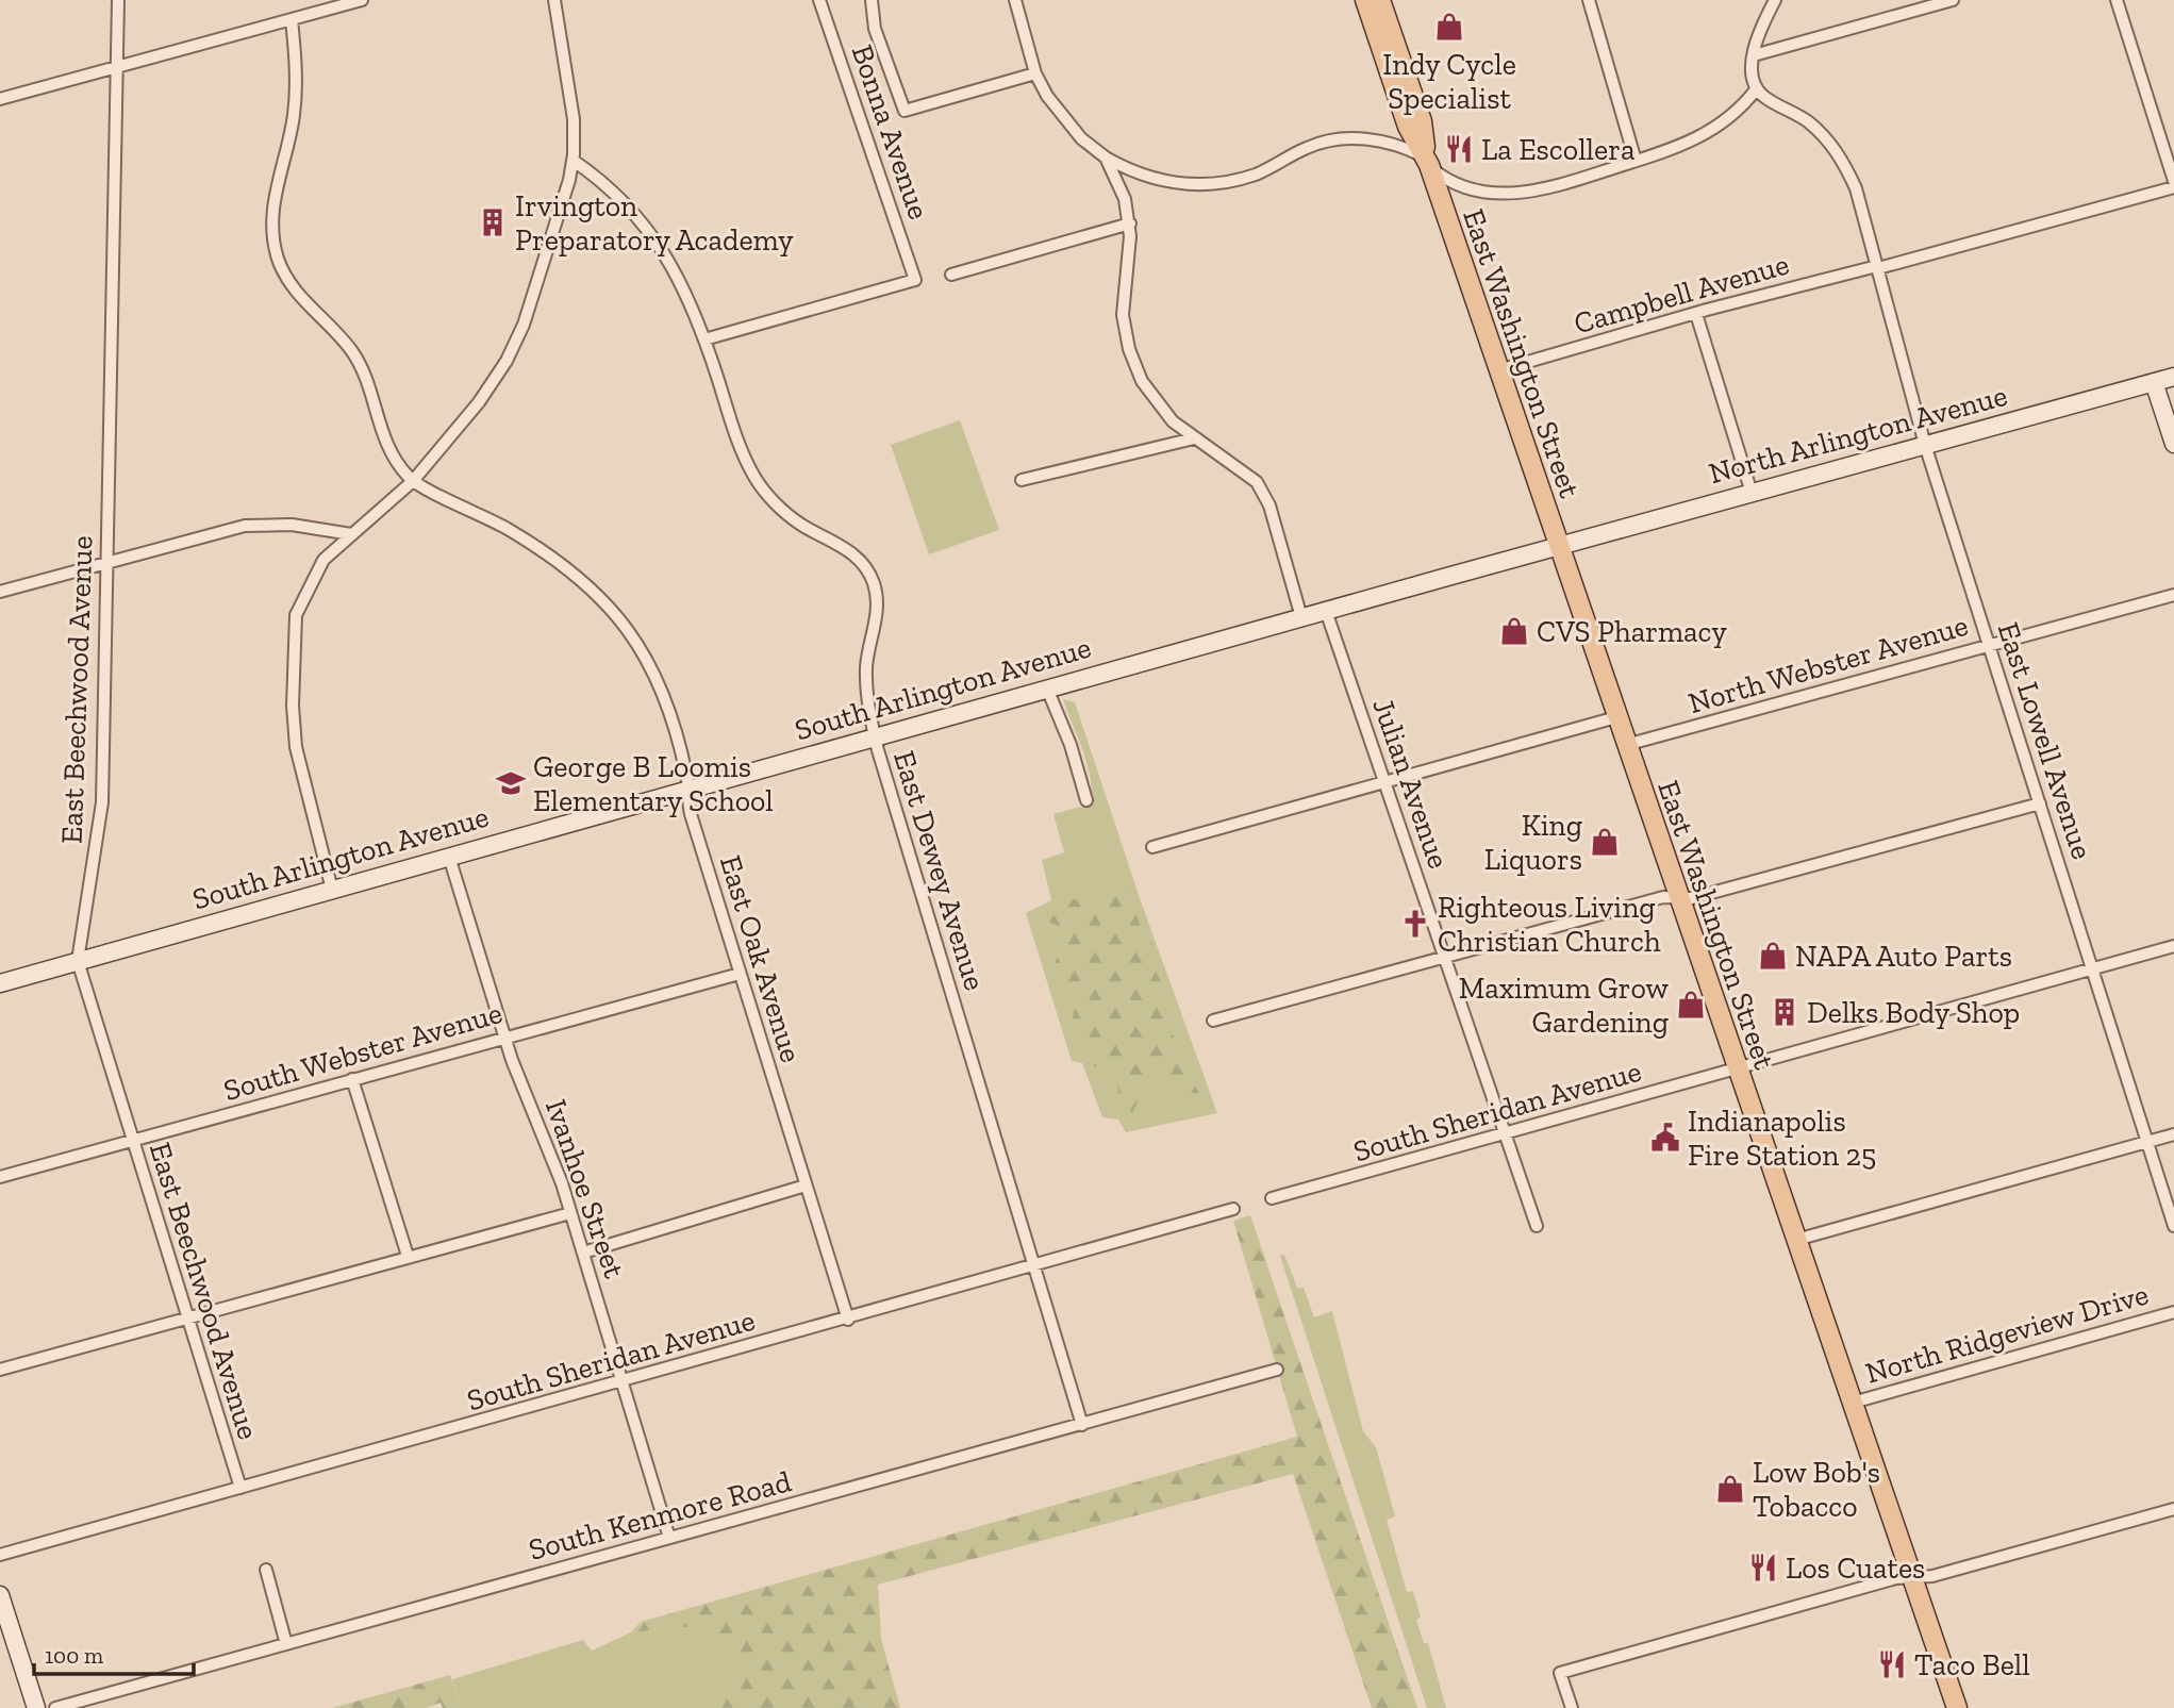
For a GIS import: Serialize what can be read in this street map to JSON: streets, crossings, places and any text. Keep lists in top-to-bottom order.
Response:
{
  "streets": {
    "main road": ["East Washington Street", "North Arlington Avenue", "South Arlington Avenue"],
    "street": [
      "Bonna Avenue",
      "Campbell Avenue",
      "North Webster Avenue",
      "East Beechwood Avenue",
      "East Lowell Avenue",
      "Julian Avenue",
      "East Dewey Avenue",
      "East Oak Avenue",
      "South Webster Avenue",
      "South Sheridan Avenue",
      "Ivanhoe Street",
      "North Ridgeview Drive",
      "South Kenmore Road"
    ]
  },
  "crossings": [
    ["Bonna Avenue", "East Dewey Avenue"],
    ["Campbell Avenue", "East Washington Street"],
    ["Campbell Avenue", "East Lowell Avenue"],
    ["East Washington Street", "North Arlington Avenue"],
    ["East Washington Street", "North Webster Avenue"],
    ["East Washington Street", "South Arlington Avenue"],
    ["East Washington Street", "South Sheridan Avenue"],
    ["East Washington Street", "North Ridgeview Drive"],
    ["North Arlington Avenue", "South Arlington Avenue"],
    ["North Arlington Avenue", "East Lowell Avenue"],
    ["North Webster Avenue", "East Lowell Avenue"],
    ["South Arlington Avenue", "East Beechwood Avenue"],
    ["South Arlington Avenue", "Julian Avenue"],
    ["South Arlington Avenue", "East Dewey Avenue"],
    ["South Arlington Avenue", "East Oak Avenue"],
    ["South Arlington Avenue", "Ivanhoe Street"],
    ["East Beechwood Avenue", "South Webster Avenue"],
    ["East Beechwood Avenue", "South Sheridan Avenue"],
    ["East Lowell Avenue", "South Sheridan Avenue"],
    ["Julian Avenue", "South Sheridan Avenue"],
    ["East Dewey Avenue", "South Sheridan Avenue"],
    ["East Dewey Avenue", "South Kenmore Road"],
    ["East Oak Avenue", "South Webster Avenue"],
    ["East Oak Avenue", "South Sheridan Avenue"],
    ["South Webster Avenue", "Ivanhoe Street"],
    ["South Sheridan Avenue", "Ivanhoe Street"],
    ["Ivanhoe Street", "South Kenmore Road"]
  ],
  "places": {
    "shop": [
      "Indy Cycle Specialist",
      "CVS Pharmacy",
      "King Liquors",
      "NAPA Auto Parts",
      "Maximum Grow Gardening",
      "Low Bob's Tobacco"
    ],
    "restaurant": ["La Escollera", "Los Cuates", "Taco Bell"],
    "building": ["Irvington Preparatory Academy", "Delks Body Shop"],
    "school or university": ["George B Loomis Elementary School"],
    "church": ["Righteous Living Christian Church"],
    "public building": ["Indianapolis Fire Station 25"]
  },
  "scale_bar": "100 m"
}
